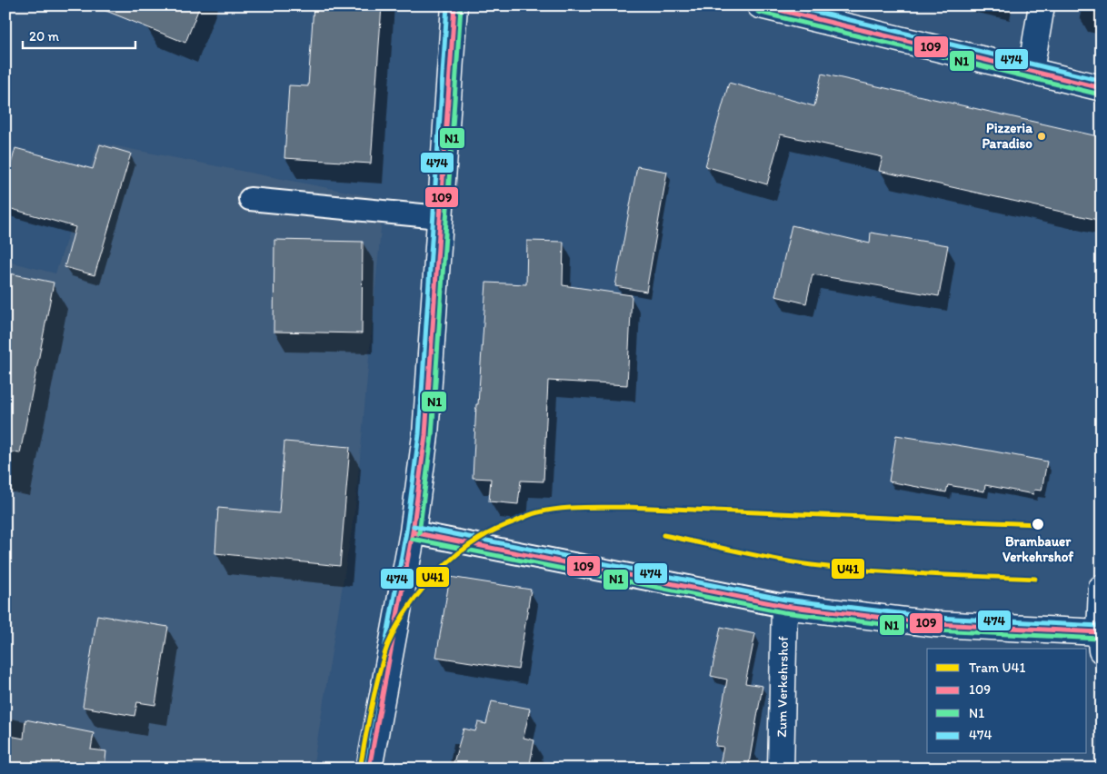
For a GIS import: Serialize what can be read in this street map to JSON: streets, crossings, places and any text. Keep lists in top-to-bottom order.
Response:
{
  "streets": {
    "main road": ["Zum Verkehrshof"]
  },
  "places": ["Pizzeria Paradiso", "Brambauer Verkehrshof"],
  "lines": [
    "transit line 109",
    "transit line 474",
    "transit line N1",
    "tram line U41"
  ],
  "legend": [
    "Tram U41",
    "109",
    "N1",
    "474"
  ],
  "scale_bar": "20 m"
}
